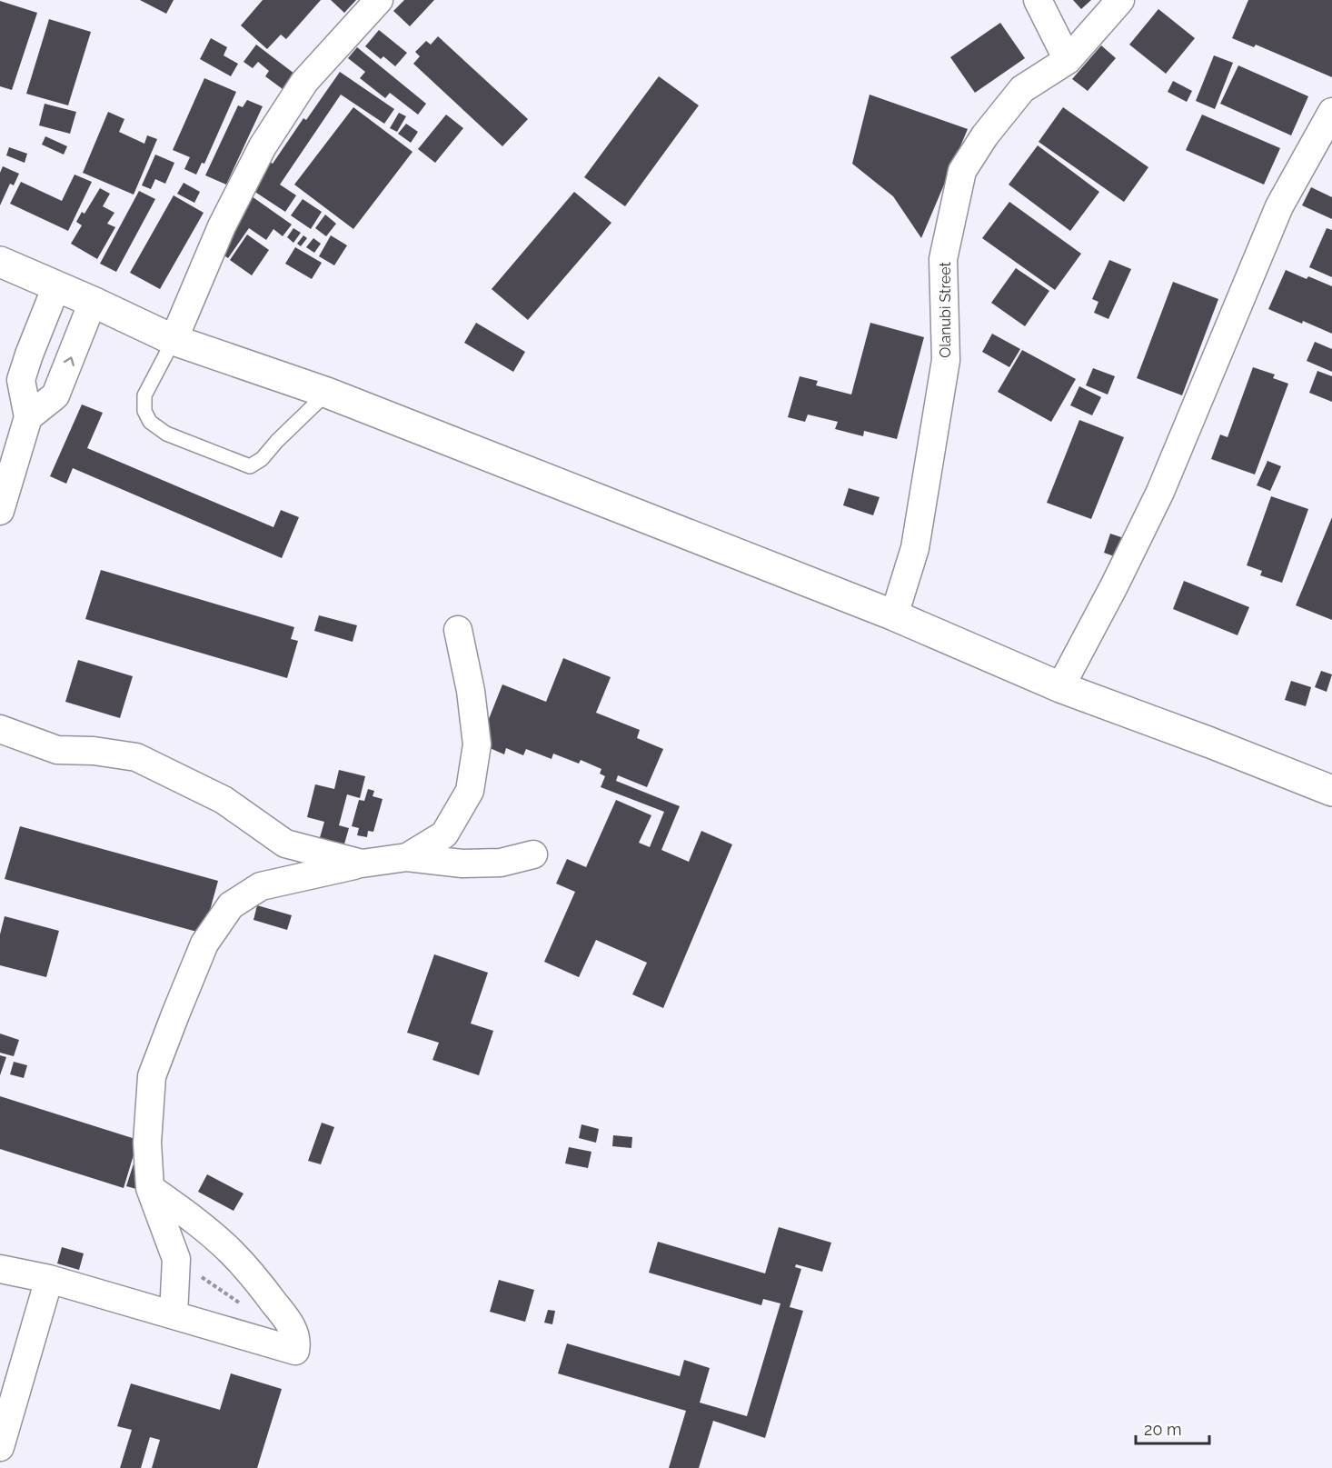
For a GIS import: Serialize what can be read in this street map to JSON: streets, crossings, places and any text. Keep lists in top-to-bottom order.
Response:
{
  "streets": {
    "street": ["Olanubi Street"]
  },
  "scale_bar": "20 m"
}
